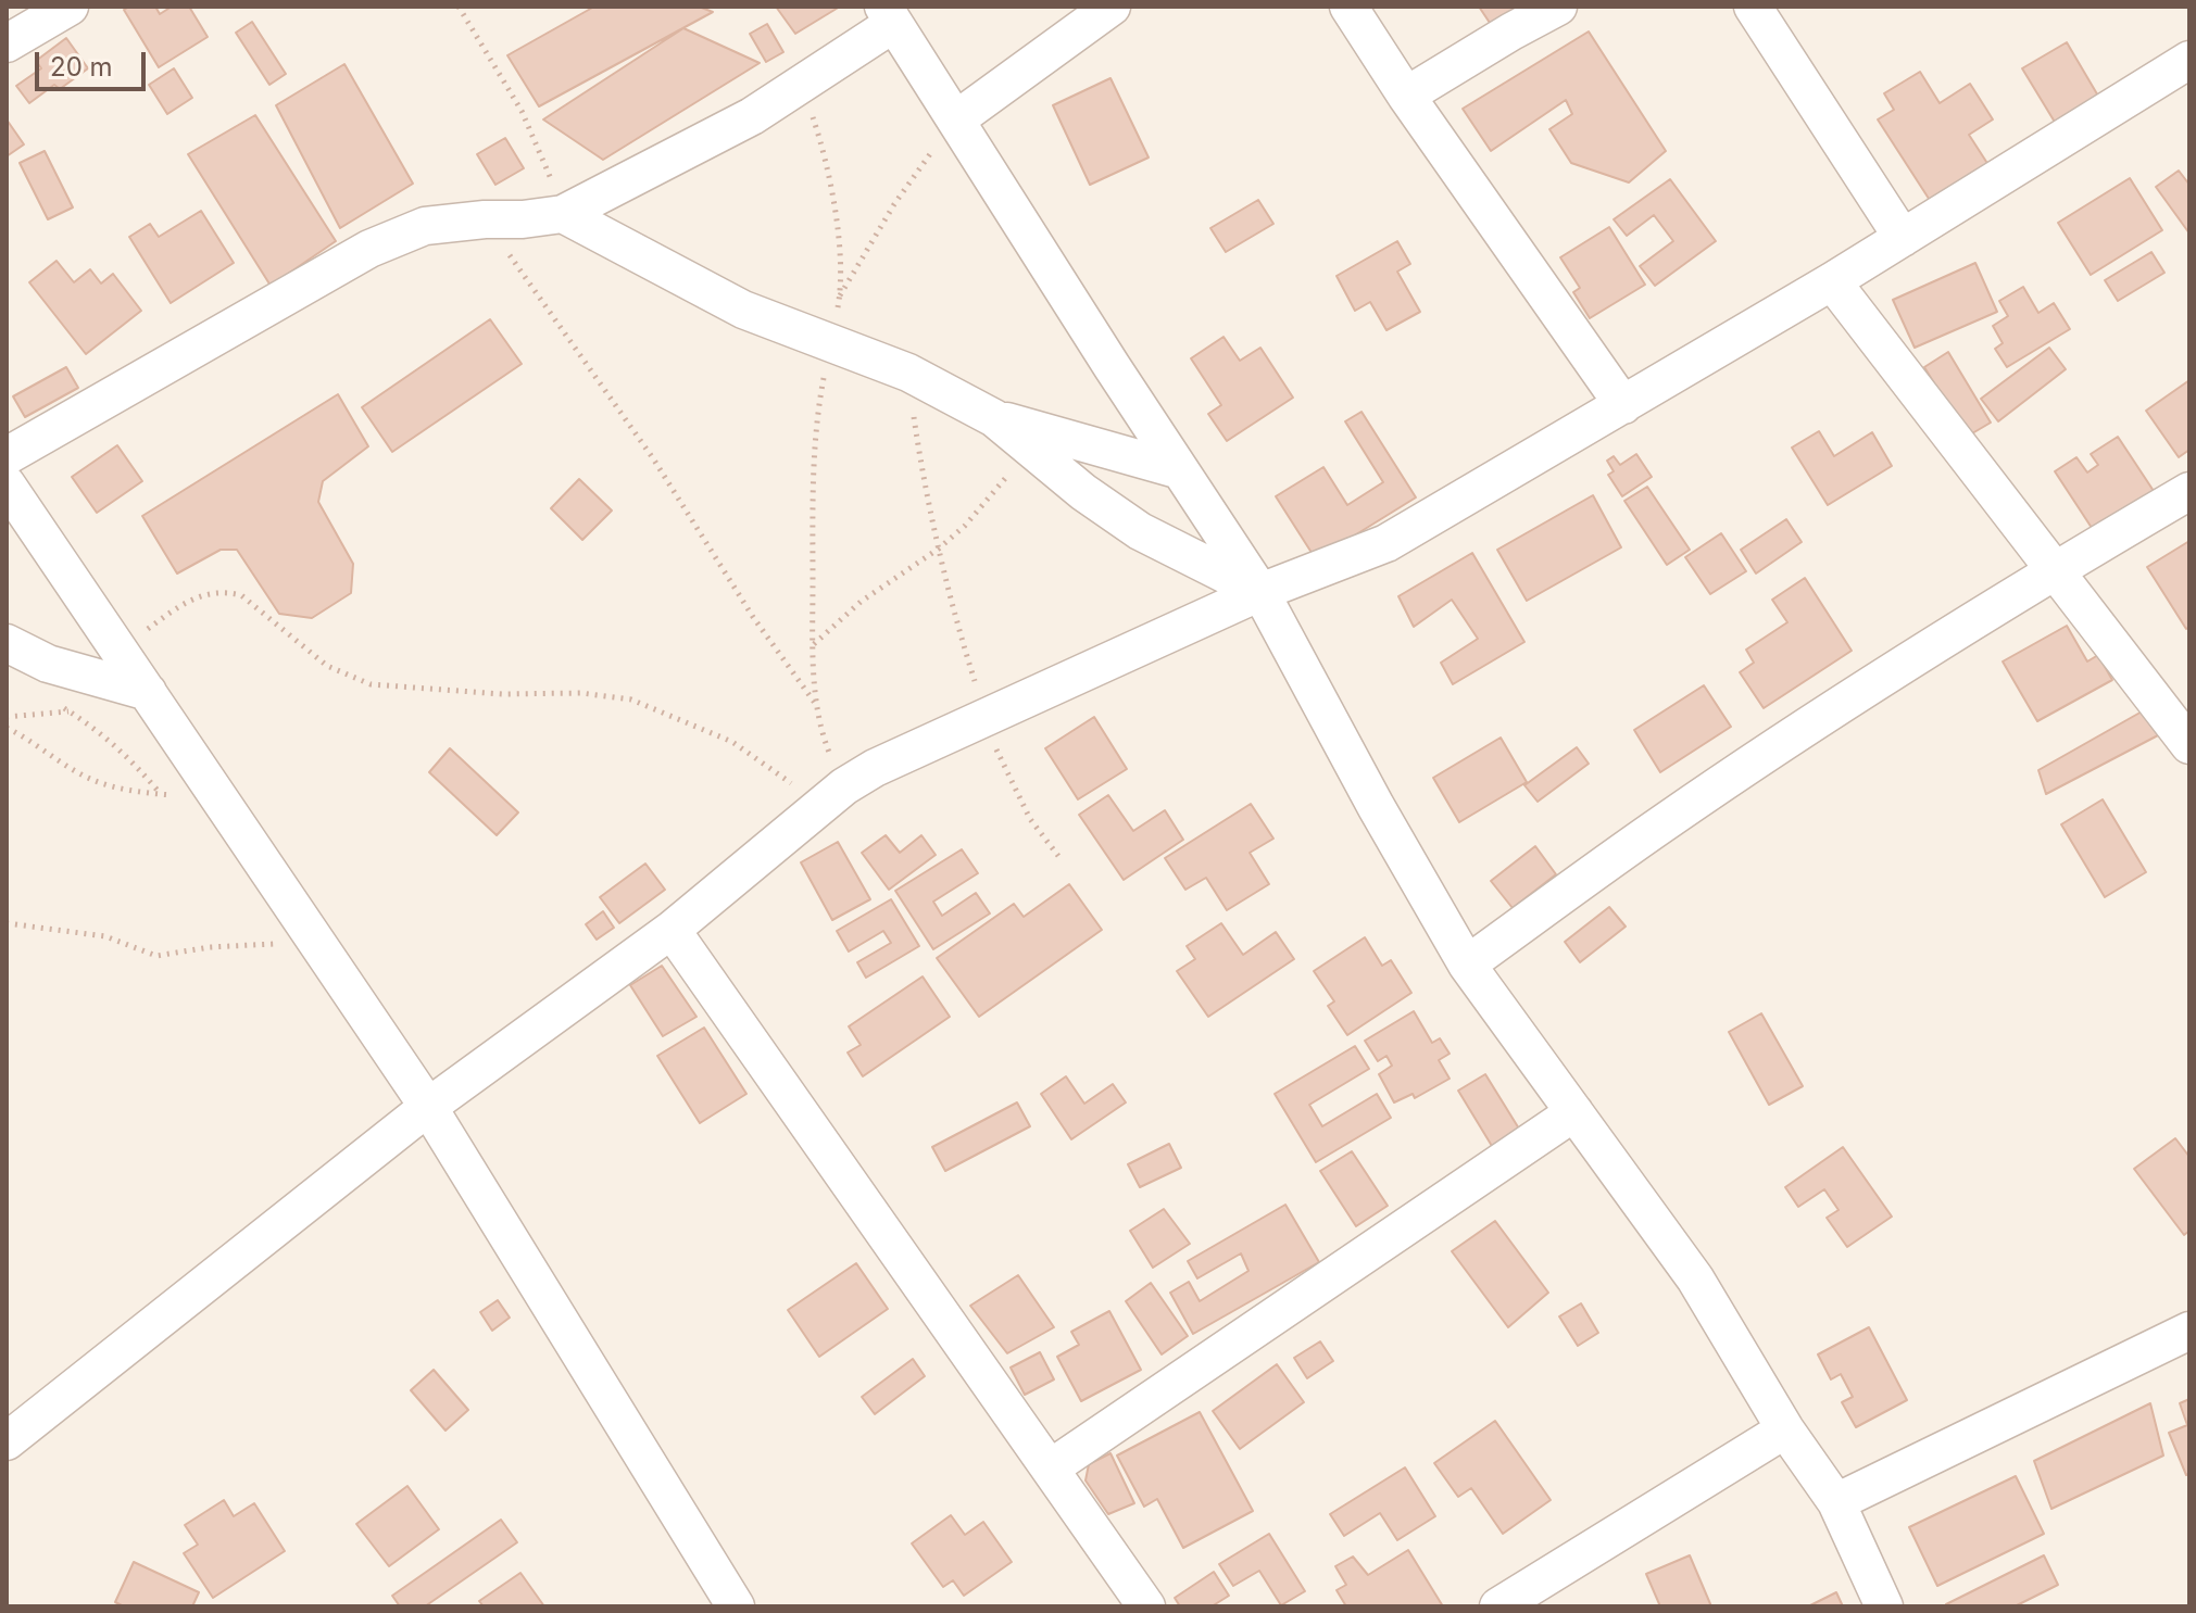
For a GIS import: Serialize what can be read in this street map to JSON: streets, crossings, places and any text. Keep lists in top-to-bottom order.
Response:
{
  "scale_bar": "20 m"
}
